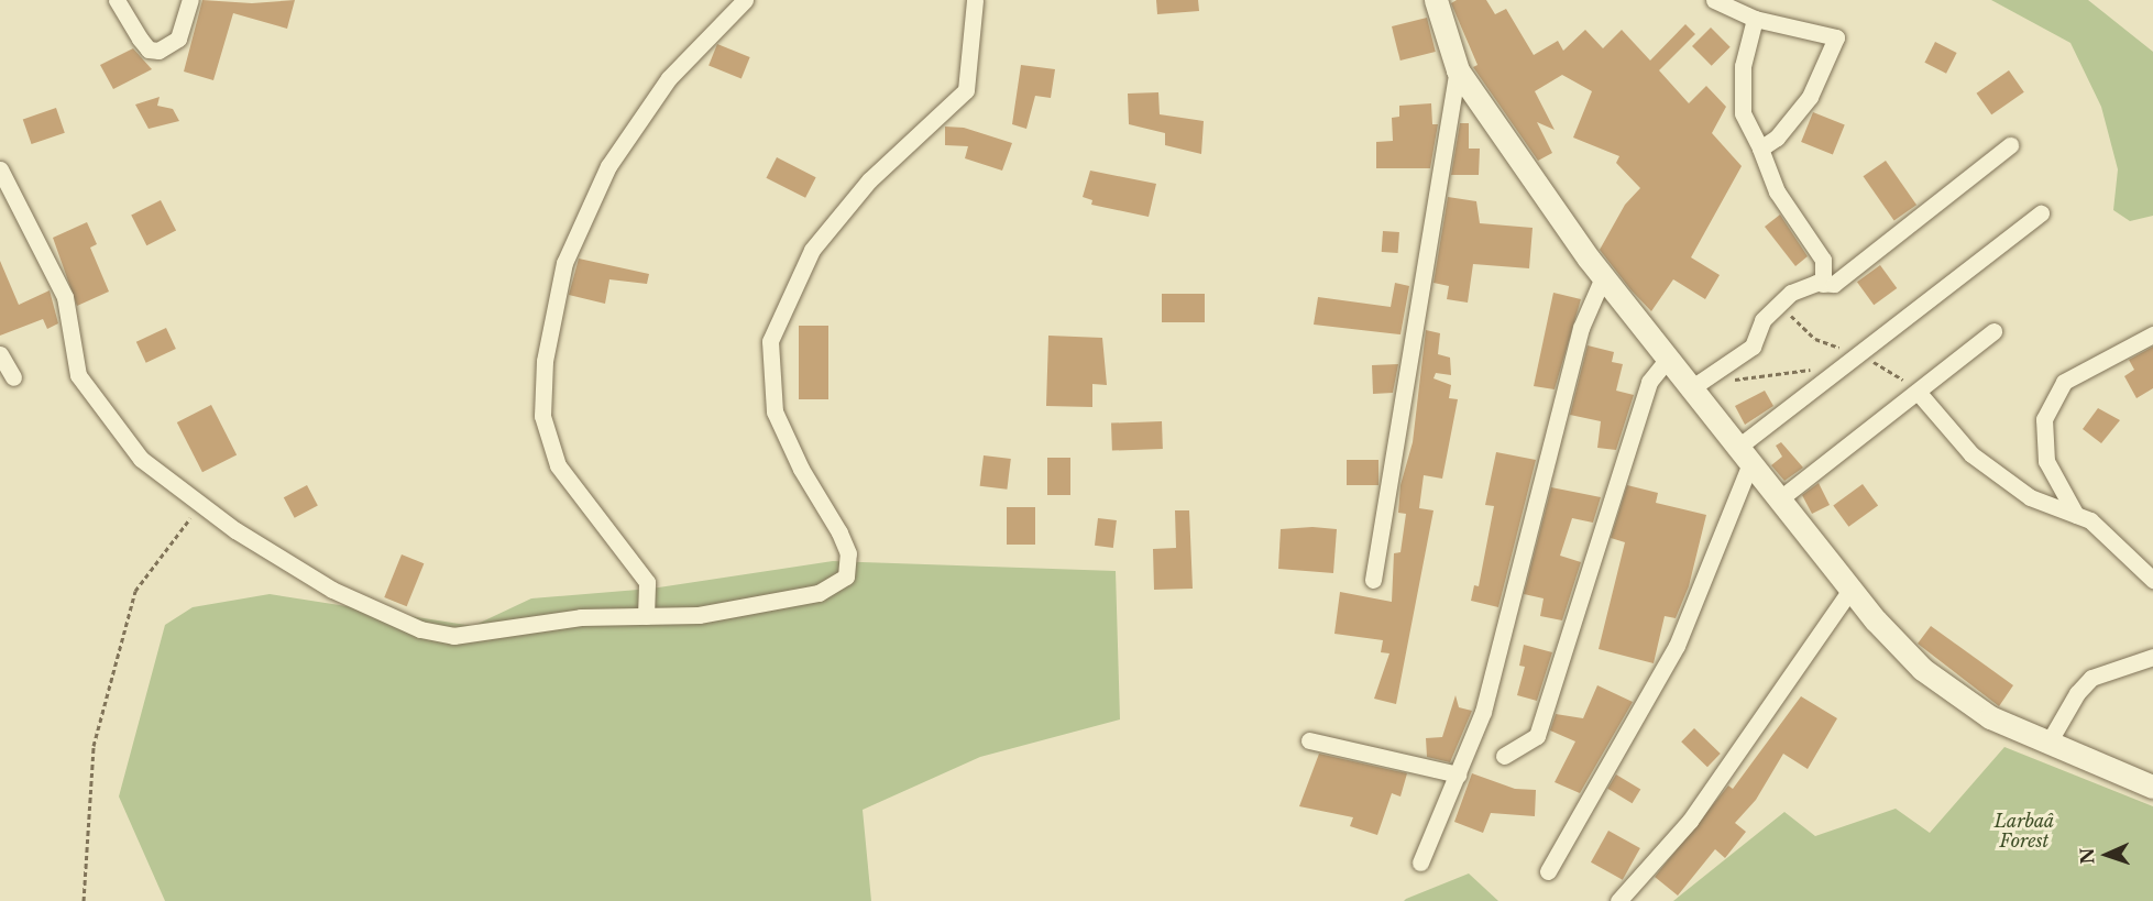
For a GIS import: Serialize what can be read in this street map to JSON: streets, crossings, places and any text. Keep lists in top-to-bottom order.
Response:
{
  "parks": ["Larbaâ Forest"],
  "north": "left"
}
